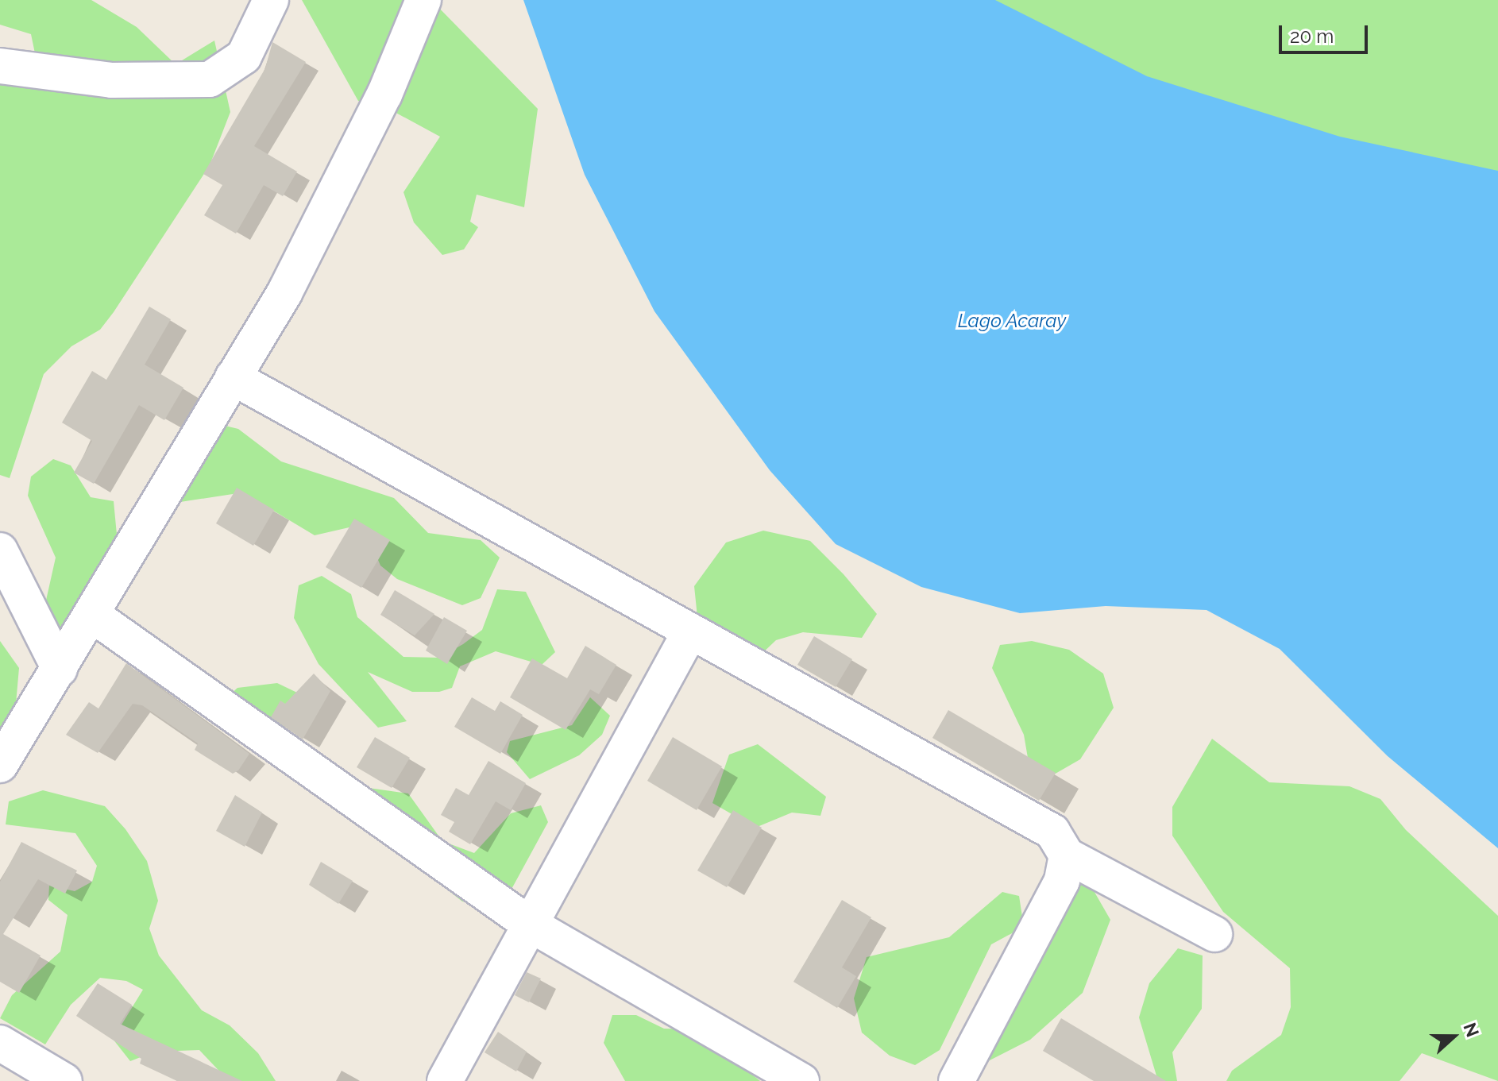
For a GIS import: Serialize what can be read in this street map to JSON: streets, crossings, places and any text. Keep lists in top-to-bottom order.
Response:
{
  "water": ["Lago Acaray"],
  "scale_bar": "20 m",
  "north": "right"
}
